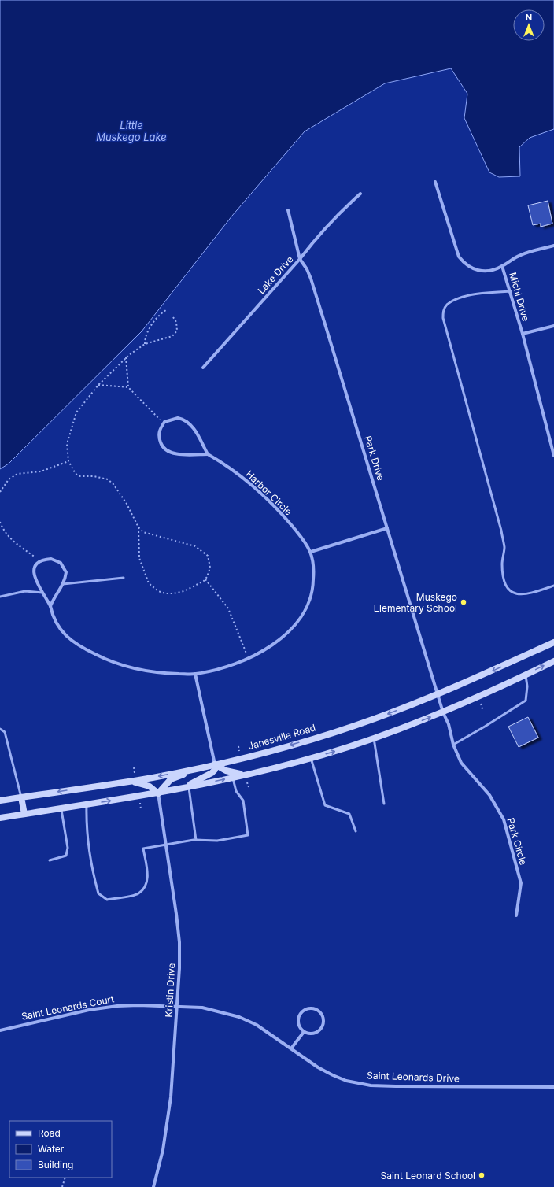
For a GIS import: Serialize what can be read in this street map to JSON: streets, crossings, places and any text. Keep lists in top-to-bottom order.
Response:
{
  "streets": {
    "main road": ["Janesville Road"],
    "street": [
      "Lake Drive",
      "Michi Drive",
      "Park Drive",
      "Harbor Circle",
      "Park Circle",
      "Kristin Drive",
      "Saint Leonards Court",
      "Saint Leonards Drive"
    ]
  },
  "crossings": [
    ["Lake Drive", "Park Drive"],
    ["Park Drive", "Janesville Road"],
    ["Park Drive", "Park Circle"],
    ["Kristin Drive", "Saint Leonards Court"],
    ["Kristin Drive", "Saint Leonards Drive"],
    ["Saint Leonards Court", "Saint Leonards Drive"]
  ],
  "water": ["Little Muskego Lake"],
  "places": ["Muskego Elementary School", "Saint Leonard School"],
  "legend": ["Road", "Water", "Building"],
  "north": "top"
}
